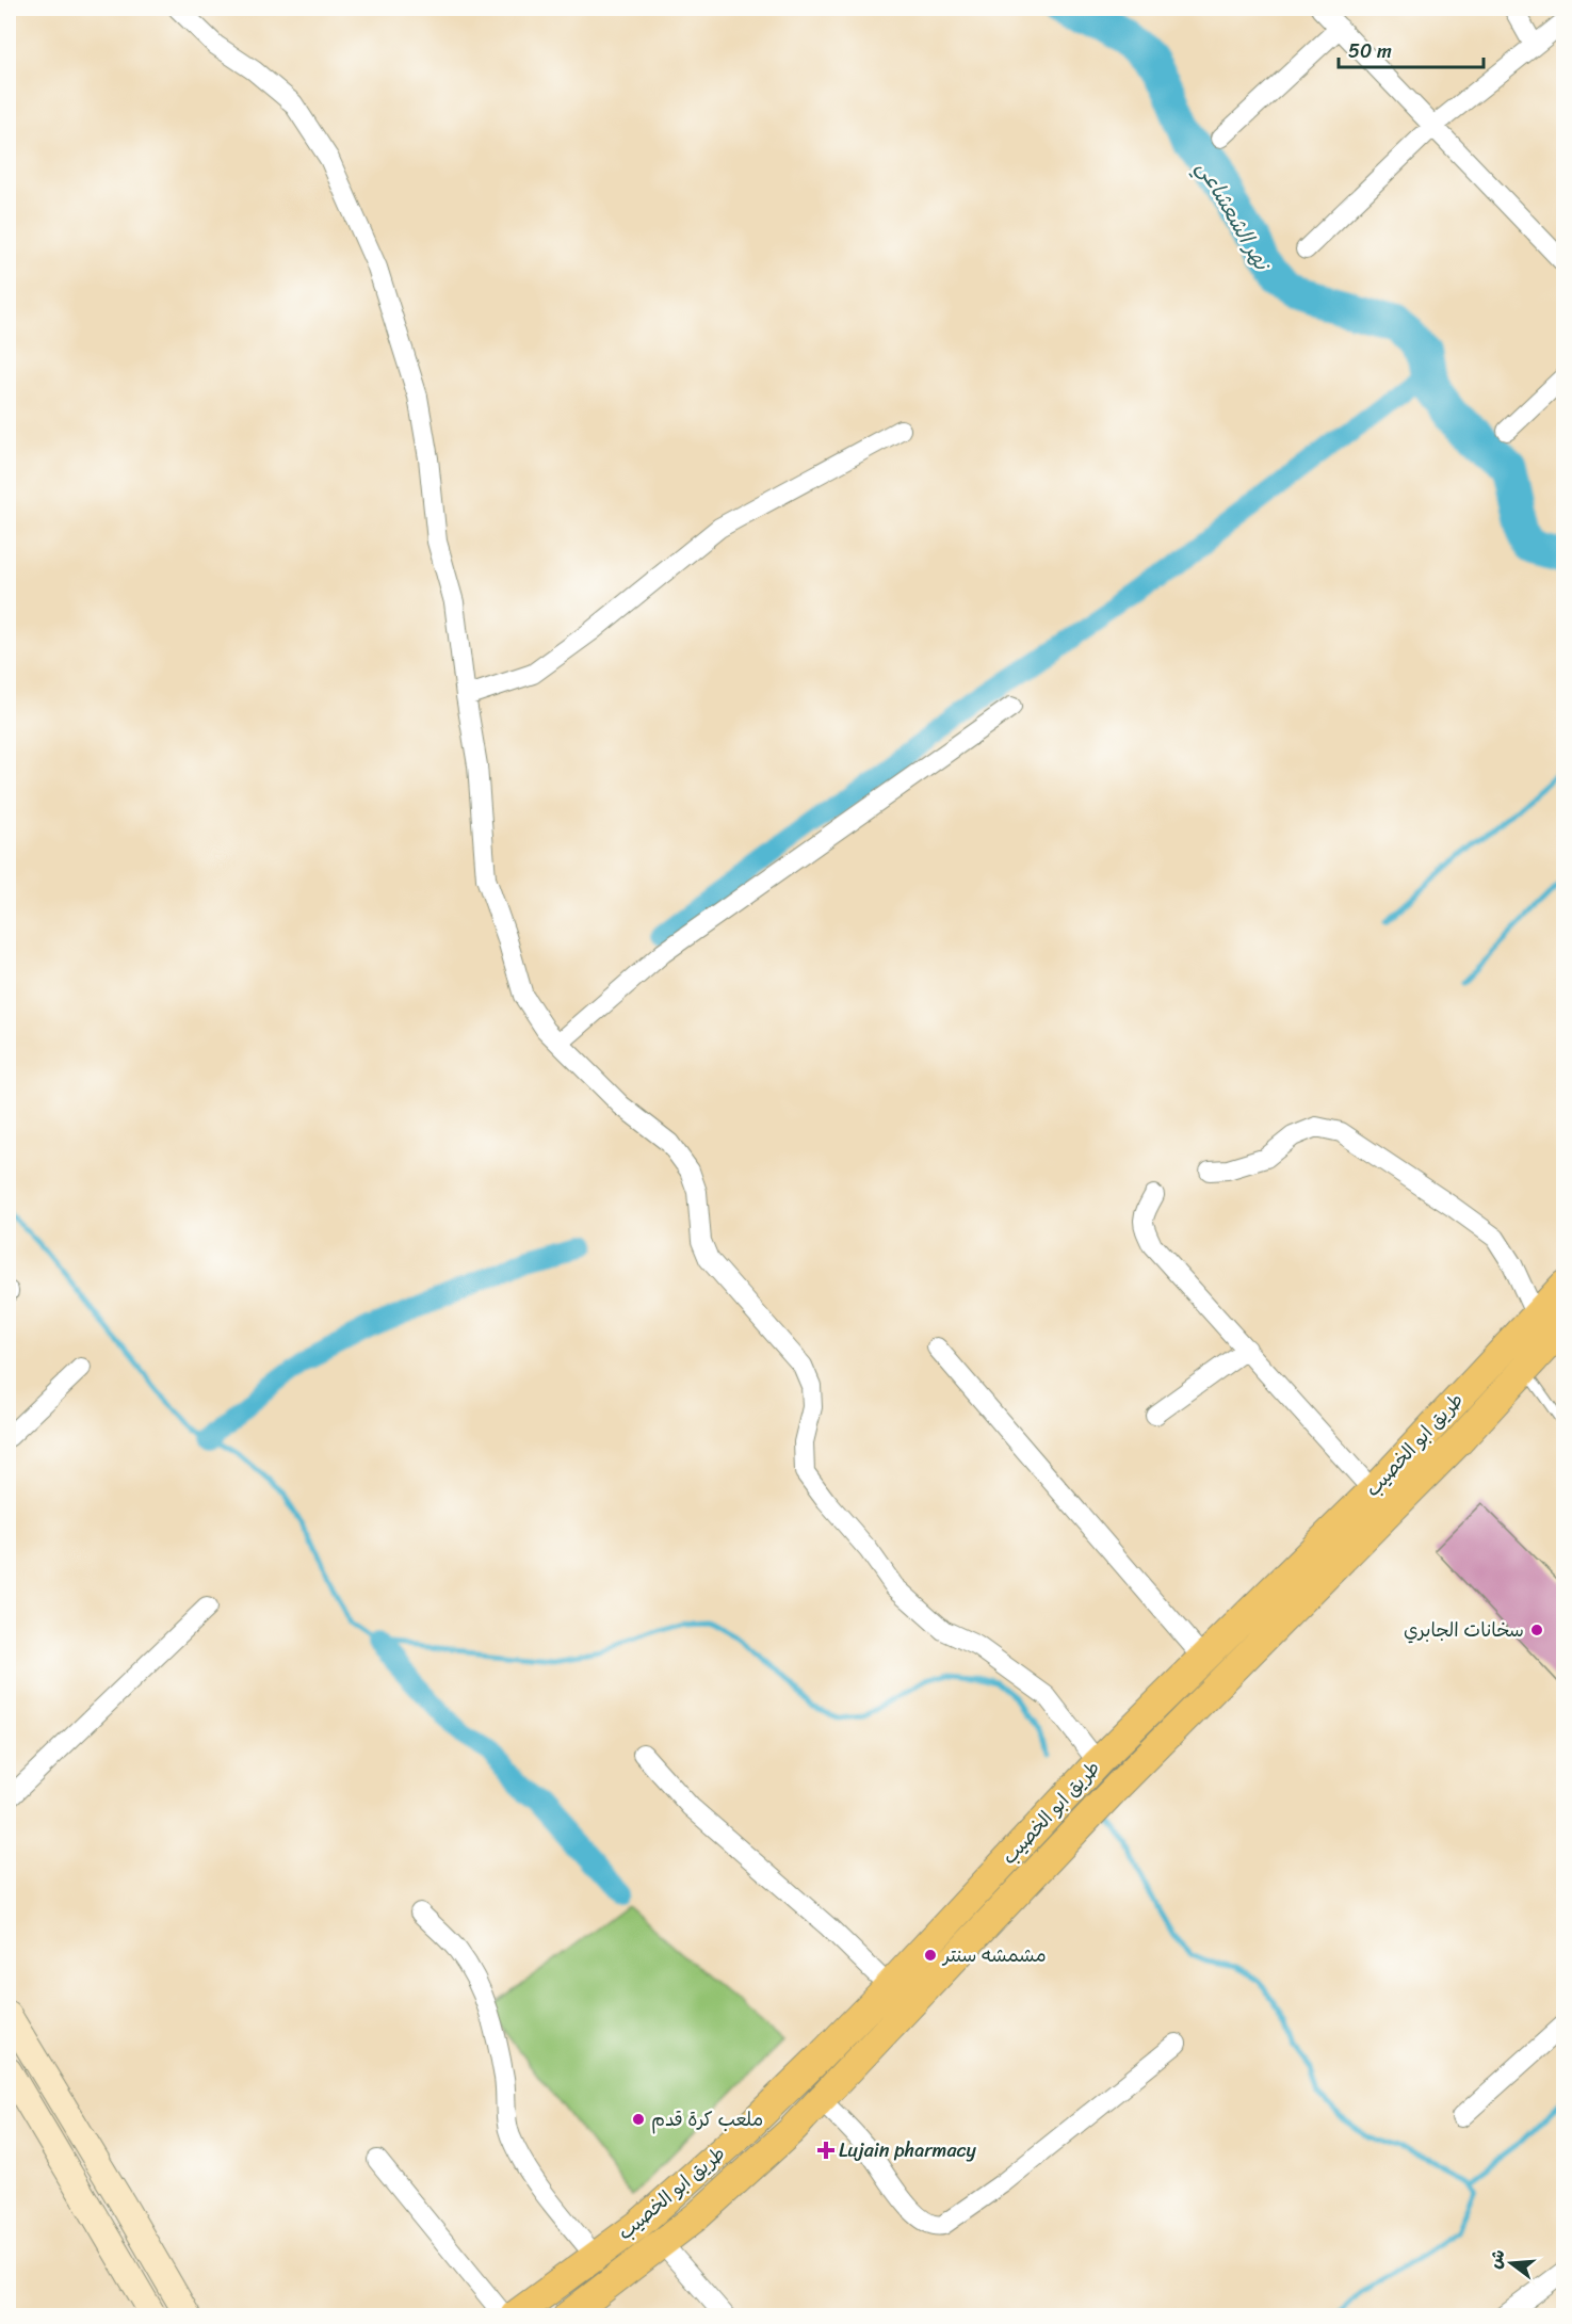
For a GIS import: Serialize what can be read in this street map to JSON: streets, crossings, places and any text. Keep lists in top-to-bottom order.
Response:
{
  "streets": {
    "main road": ["طريق ابو الخصيب"]
  },
  "water": ["نهر الشعشاعي"],
  "places": {
    "other": ["سخانات الجابري", "مشمشه سنتر", "ملعب كرة قدم"],
    "health": ["Lujain pharmacy"]
  },
  "scale_bar": "50 m",
  "north": "left"
}
